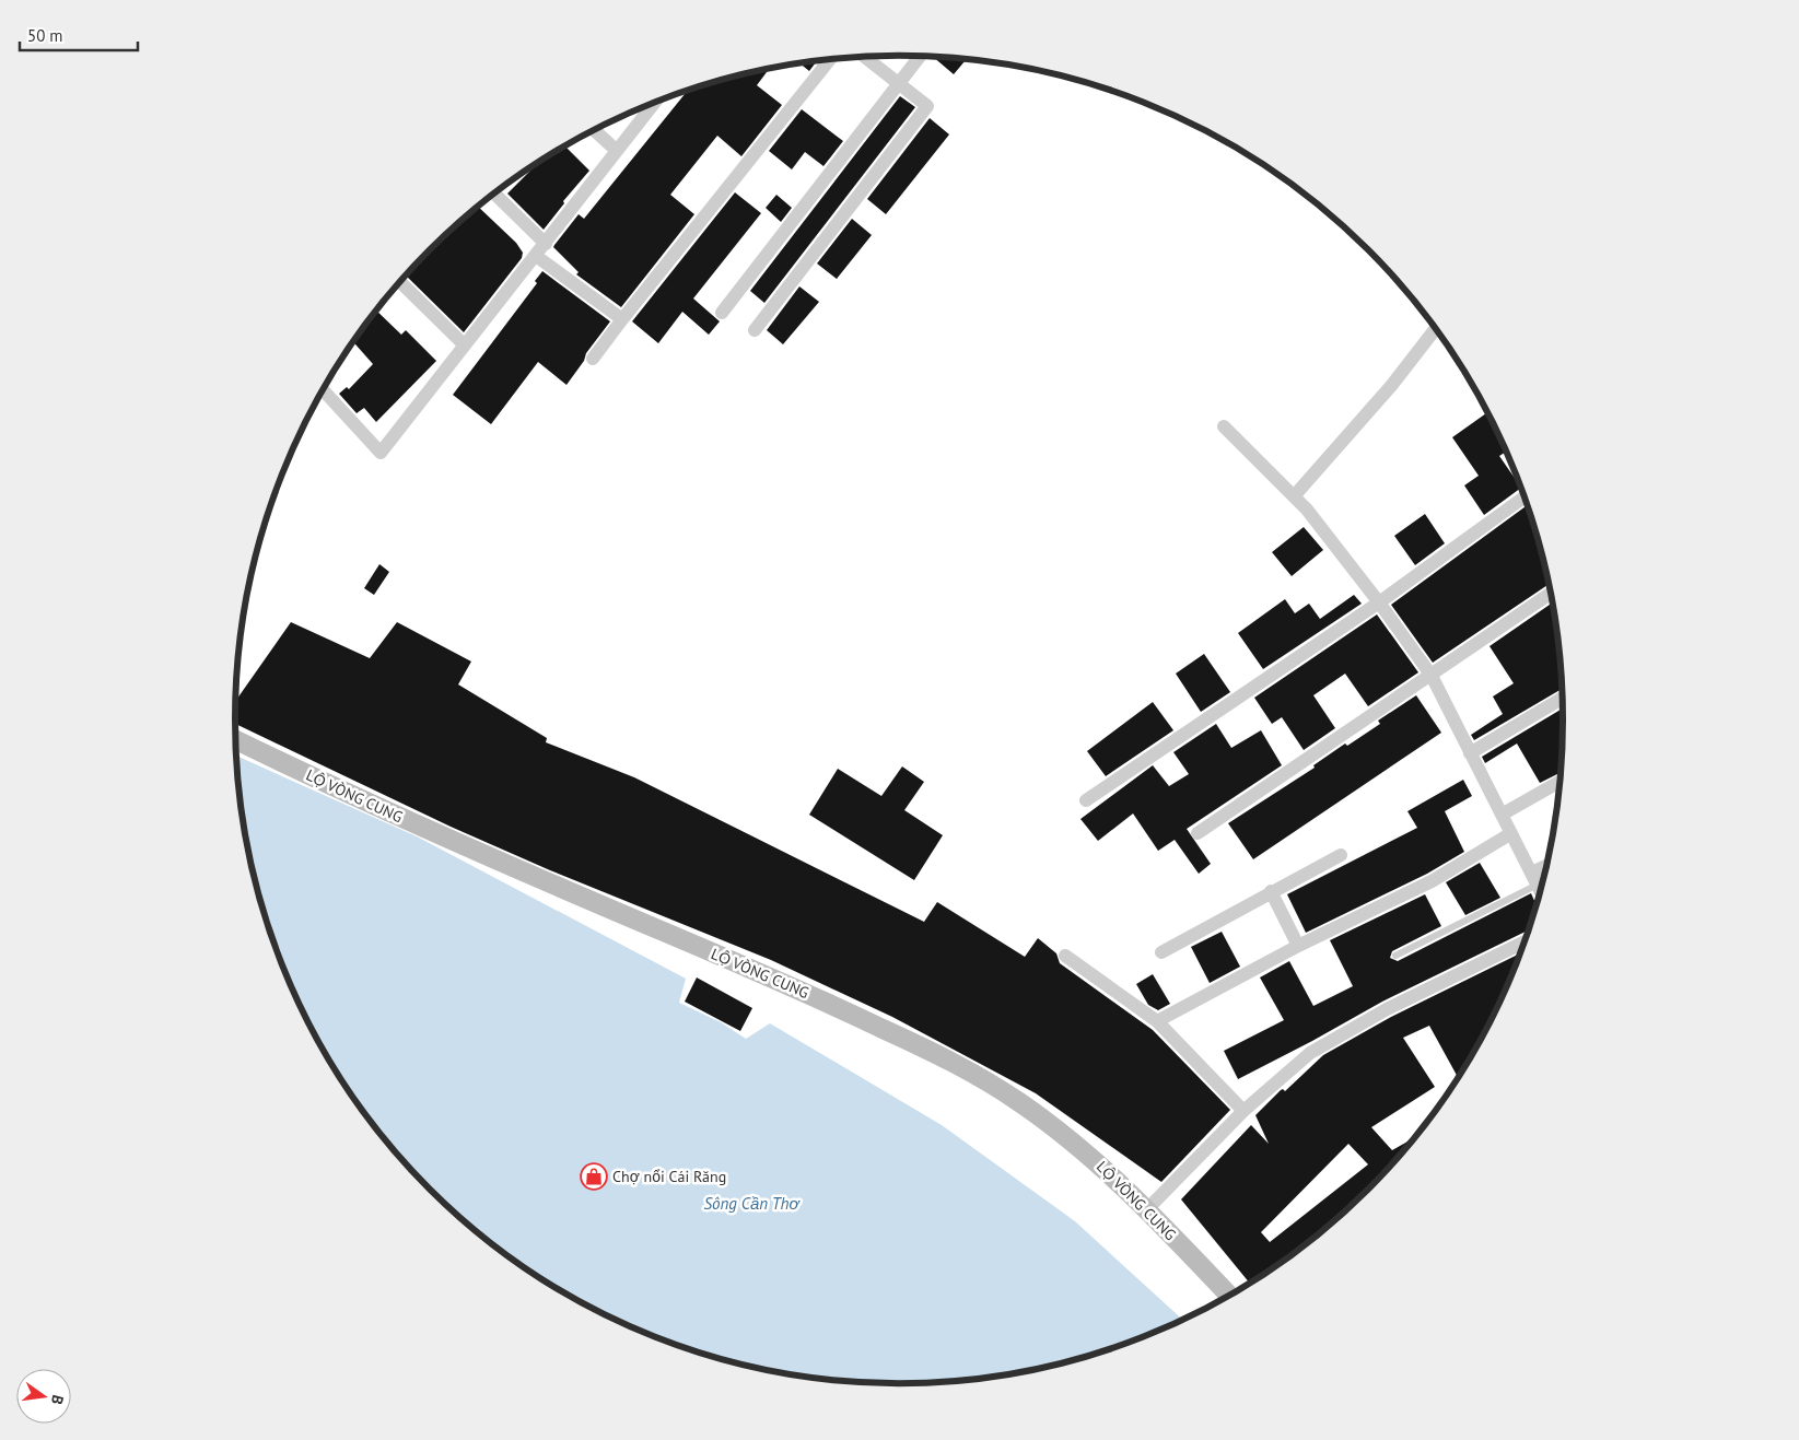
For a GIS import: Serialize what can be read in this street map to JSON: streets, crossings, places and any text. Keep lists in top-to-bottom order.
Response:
{
  "streets": {
    "main road": ["LỘ VÒNG CUNG"]
  },
  "water": ["Sông Cần Thơ"],
  "places": {
    "shop": ["Chợ nổi Cái Răng"]
  },
  "scale_bar": "50 m",
  "north": "right"
}
